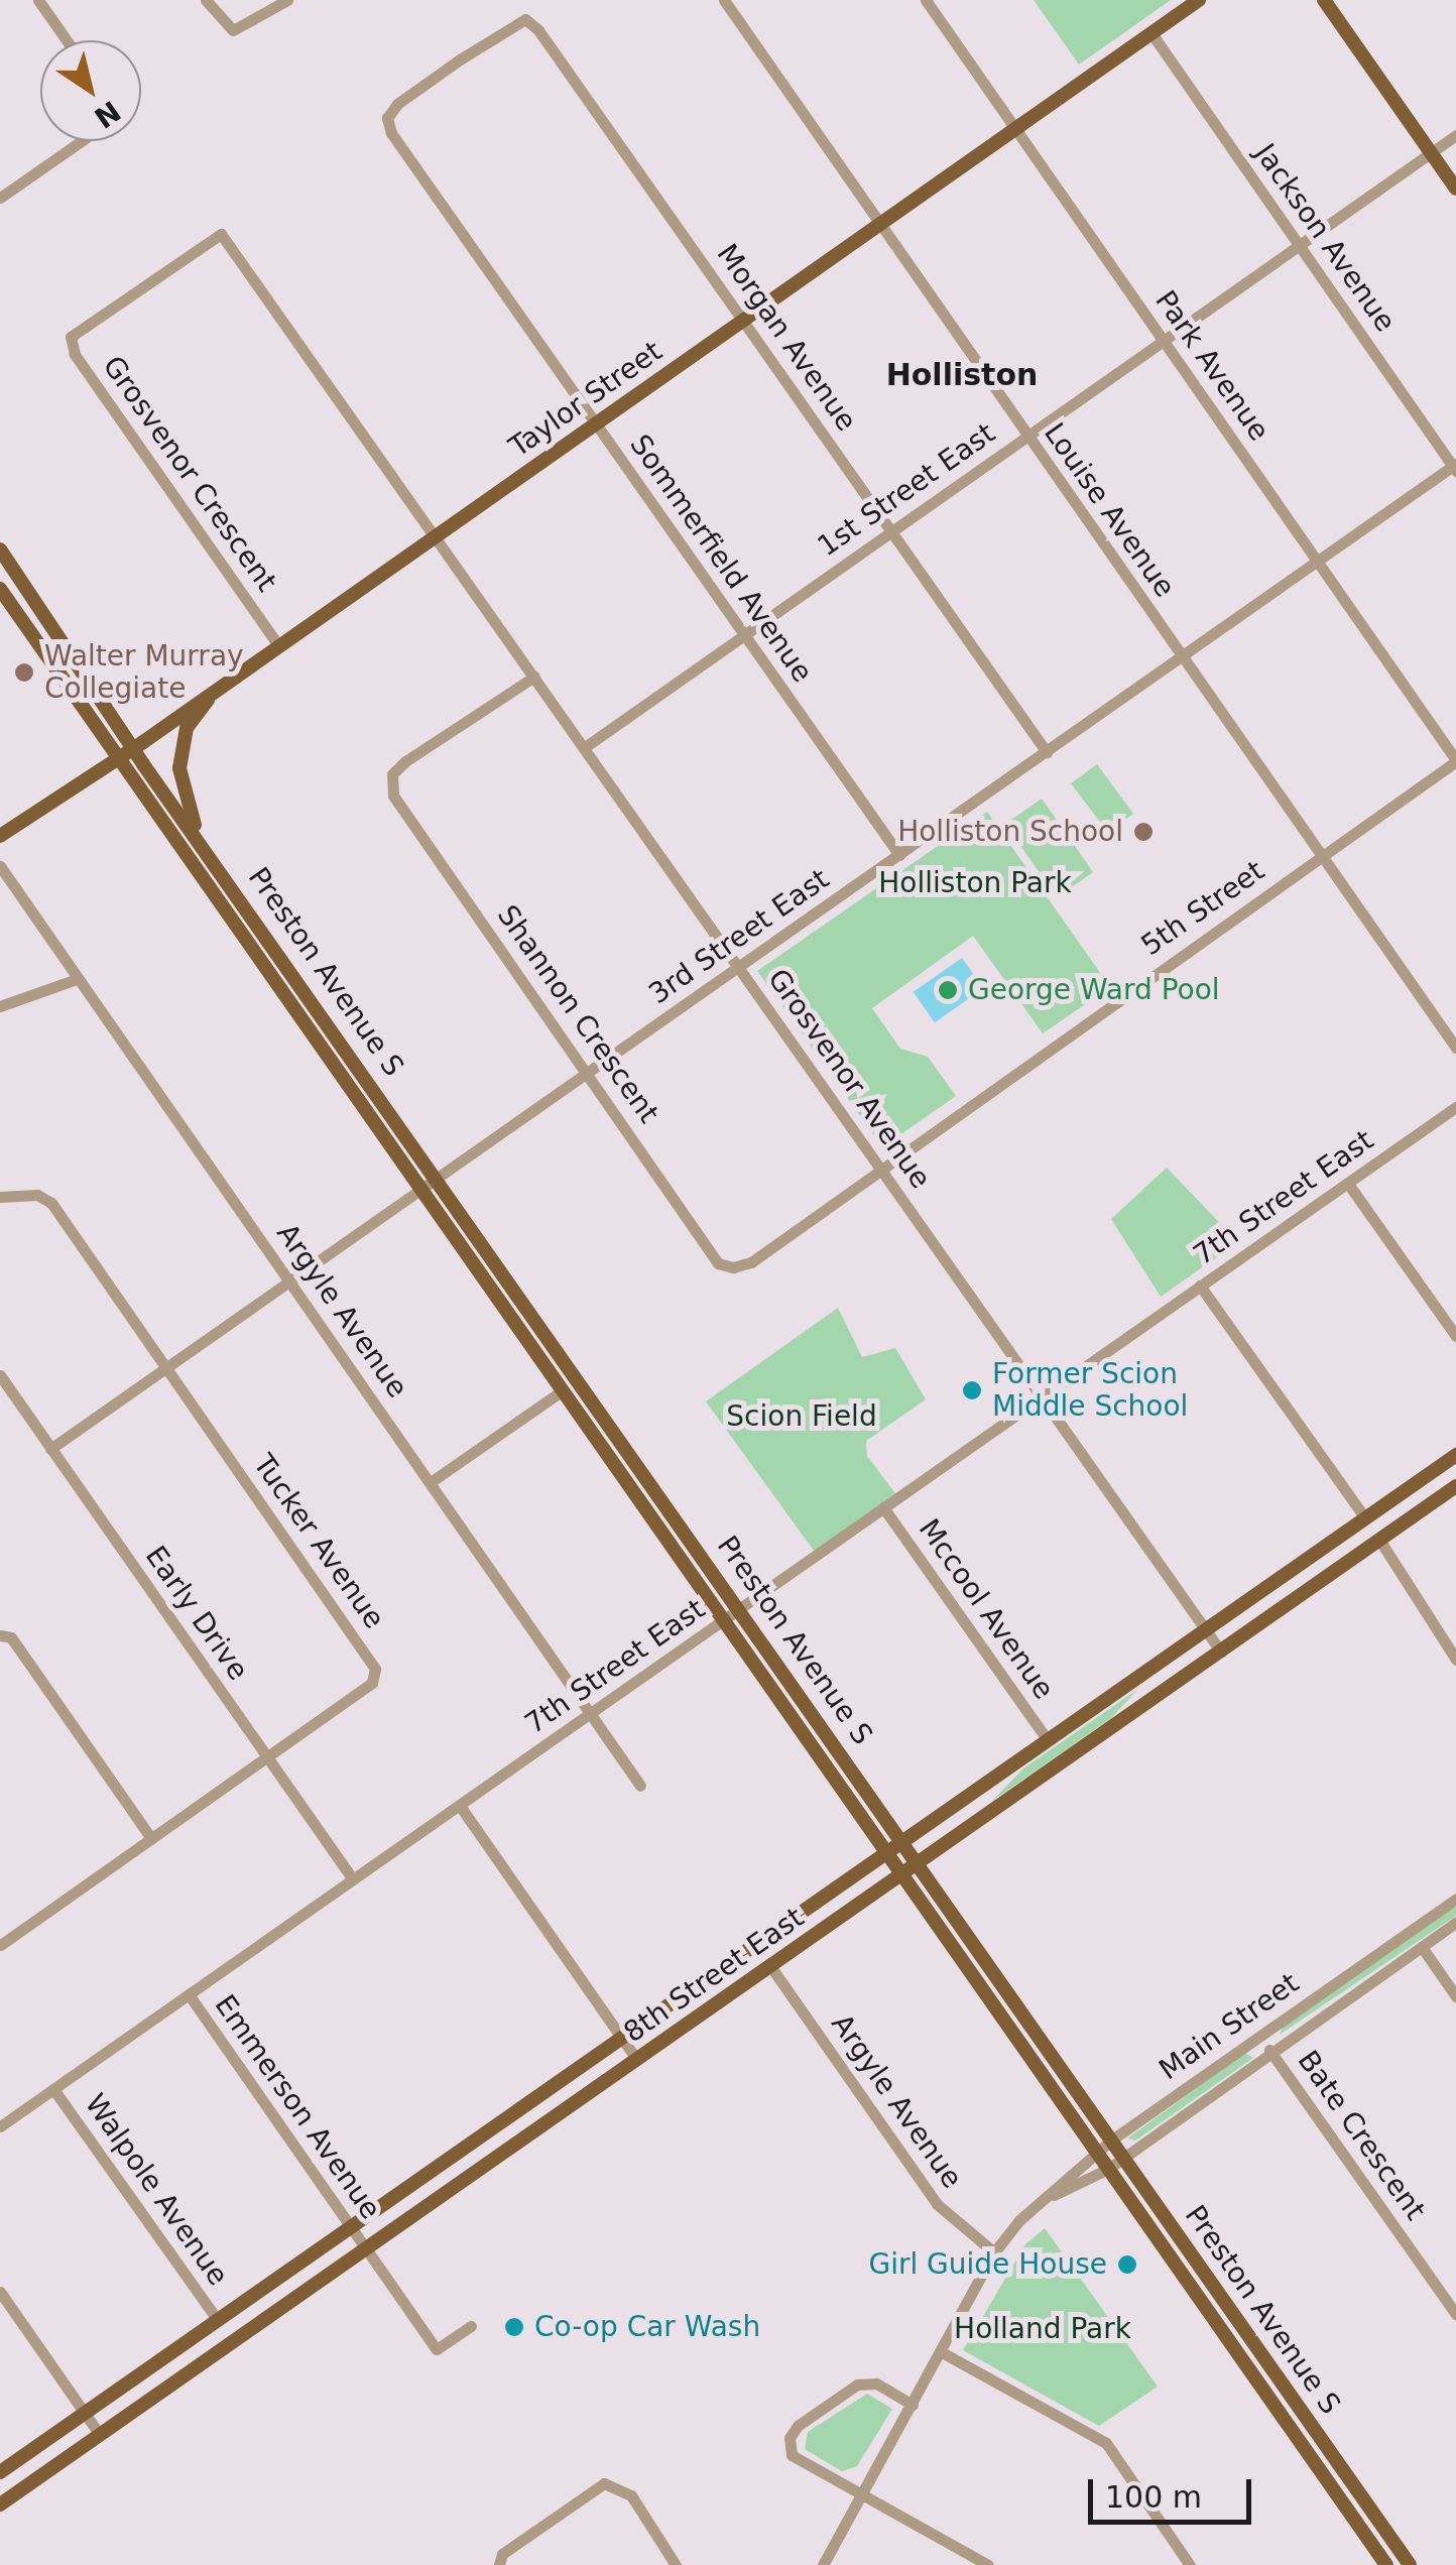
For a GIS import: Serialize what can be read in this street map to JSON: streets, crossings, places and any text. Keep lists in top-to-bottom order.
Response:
{
  "streets": {
    "main road": ["Taylor Street", "Preston Avenue S", "8th Street East"],
    "street": [
      "Jackson Avenue",
      "Morgan Avenue",
      "Park Avenue",
      "Grosvenor Crescent",
      "1st Street East",
      "Louise Avenue",
      "Sommerfield Avenue",
      "5th Street",
      "3rd Street East",
      "Shannon Crescent",
      "Grosvenor Avenue",
      "7th Street East",
      "Argyle Avenue",
      "Tucker Avenue",
      "Mccool Avenue",
      "Early Drive",
      "Main Street",
      "Emmerson Avenue",
      "Bate Crescent",
      "Walpole Avenue"
    ]
  },
  "crossings": [
    ["Jackson Avenue", "Taylor Street"],
    ["Jackson Avenue", "1st Street East"],
    ["Jackson Avenue", "3rd Street East"],
    ["Morgan Avenue", "Taylor Street"],
    ["Morgan Avenue", "1st Street East"],
    ["Morgan Avenue", "Sommerfield Avenue"],
    ["Morgan Avenue", "3rd Street East"],
    ["Park Avenue", "Taylor Street"],
    ["Park Avenue", "1st Street East"],
    ["Park Avenue", "5th Street"],
    ["Park Avenue", "3rd Street East"],
    ["Taylor Street", "Grosvenor Crescent"],
    ["Taylor Street", "Louise Avenue"],
    ["Taylor Street", "Sommerfield Avenue"],
    ["Taylor Street", "Preston Avenue S"],
    ["Taylor Street", "Grosvenor Avenue"],
    ["Grosvenor Crescent", "Grosvenor Avenue"],
    ["1st Street East", "Louise Avenue"],
    ["1st Street East", "Sommerfield Avenue"],
    ["1st Street East", "Grosvenor Avenue"],
    ["Louise Avenue", "5th Street"],
    ["Louise Avenue", "3rd Street East"],
    ["Sommerfield Avenue", "3rd Street East"],
    ["5th Street", "Shannon Crescent"],
    ["5th Street", "Grosvenor Avenue"],
    ["3rd Street East", "Preston Avenue S"],
    ["3rd Street East", "Shannon Crescent"],
    ["3rd Street East", "Grosvenor Avenue"],
    ["3rd Street East", "Argyle Avenue"],
    ["3rd Street East", "Tucker Avenue"],
    ["3rd Street East", "Early Drive"],
    ["Preston Avenue S", "7th Street East"],
    ["Preston Avenue S", "8th Street East"],
    ["Preston Avenue S", "Main Street"],
    ["Shannon Crescent", "Grosvenor Avenue"],
    ["Grosvenor Avenue", "7th Street East"],
    ["Grosvenor Avenue", "8th Street East"],
    ["7th Street East", "Argyle Avenue"],
    ["7th Street East", "Mccool Avenue"],
    ["7th Street East", "Early Drive"],
    ["7th Street East", "Emmerson Avenue"],
    ["7th Street East", "Walpole Avenue"],
    ["Argyle Avenue", "8th Street East"],
    ["Argyle Avenue", "Main Street"],
    ["Tucker Avenue", "Early Drive"],
    ["Mccool Avenue", "8th Street East"],
    ["8th Street East", "Emmerson Avenue"],
    ["8th Street East", "Walpole Avenue"],
    ["Main Street", "Bate Crescent"]
  ],
  "districts": ["Holliston"],
  "parks": ["Holliston Park", "Scion Field", "Holland Park"],
  "places": [
    "Walter Murray Collegiate",
    "Holliston School",
    "George Ward Pool",
    "Former Scion Middle School",
    "Girl Guide House",
    "Co-op Car Wash"
  ],
  "scale_bar": "100 m",
  "north": "bottom right"
}
